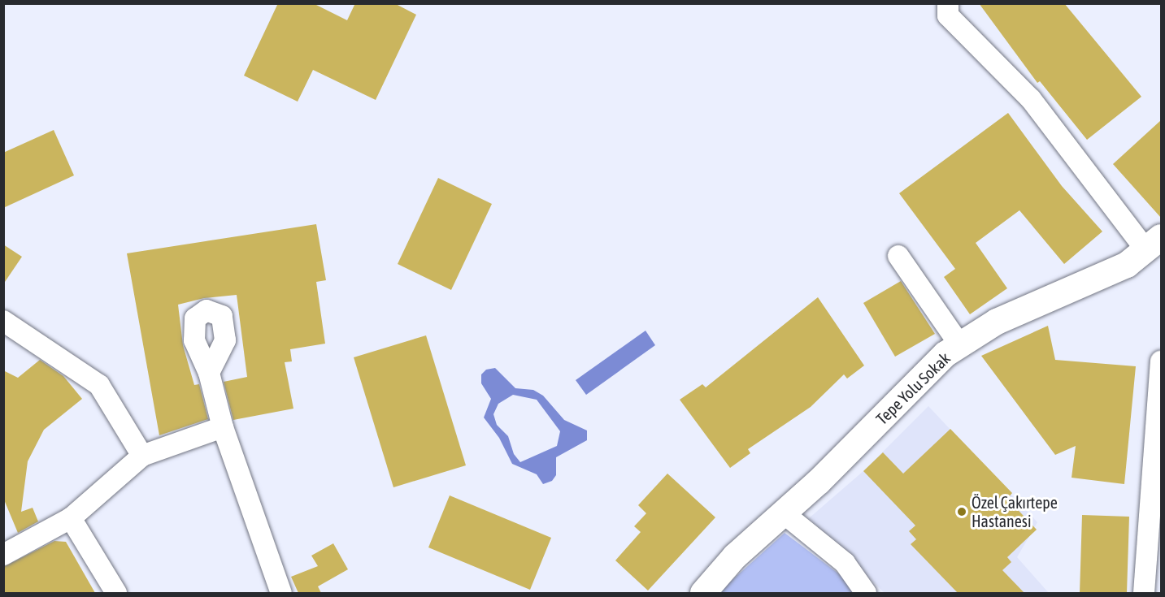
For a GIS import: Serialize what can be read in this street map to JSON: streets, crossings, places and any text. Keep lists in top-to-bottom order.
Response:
{
  "streets": {
    "street": ["Tepe Yolu Sokak"]
  },
  "places": ["Özel Çakırtepe Hastanesi"]
}
